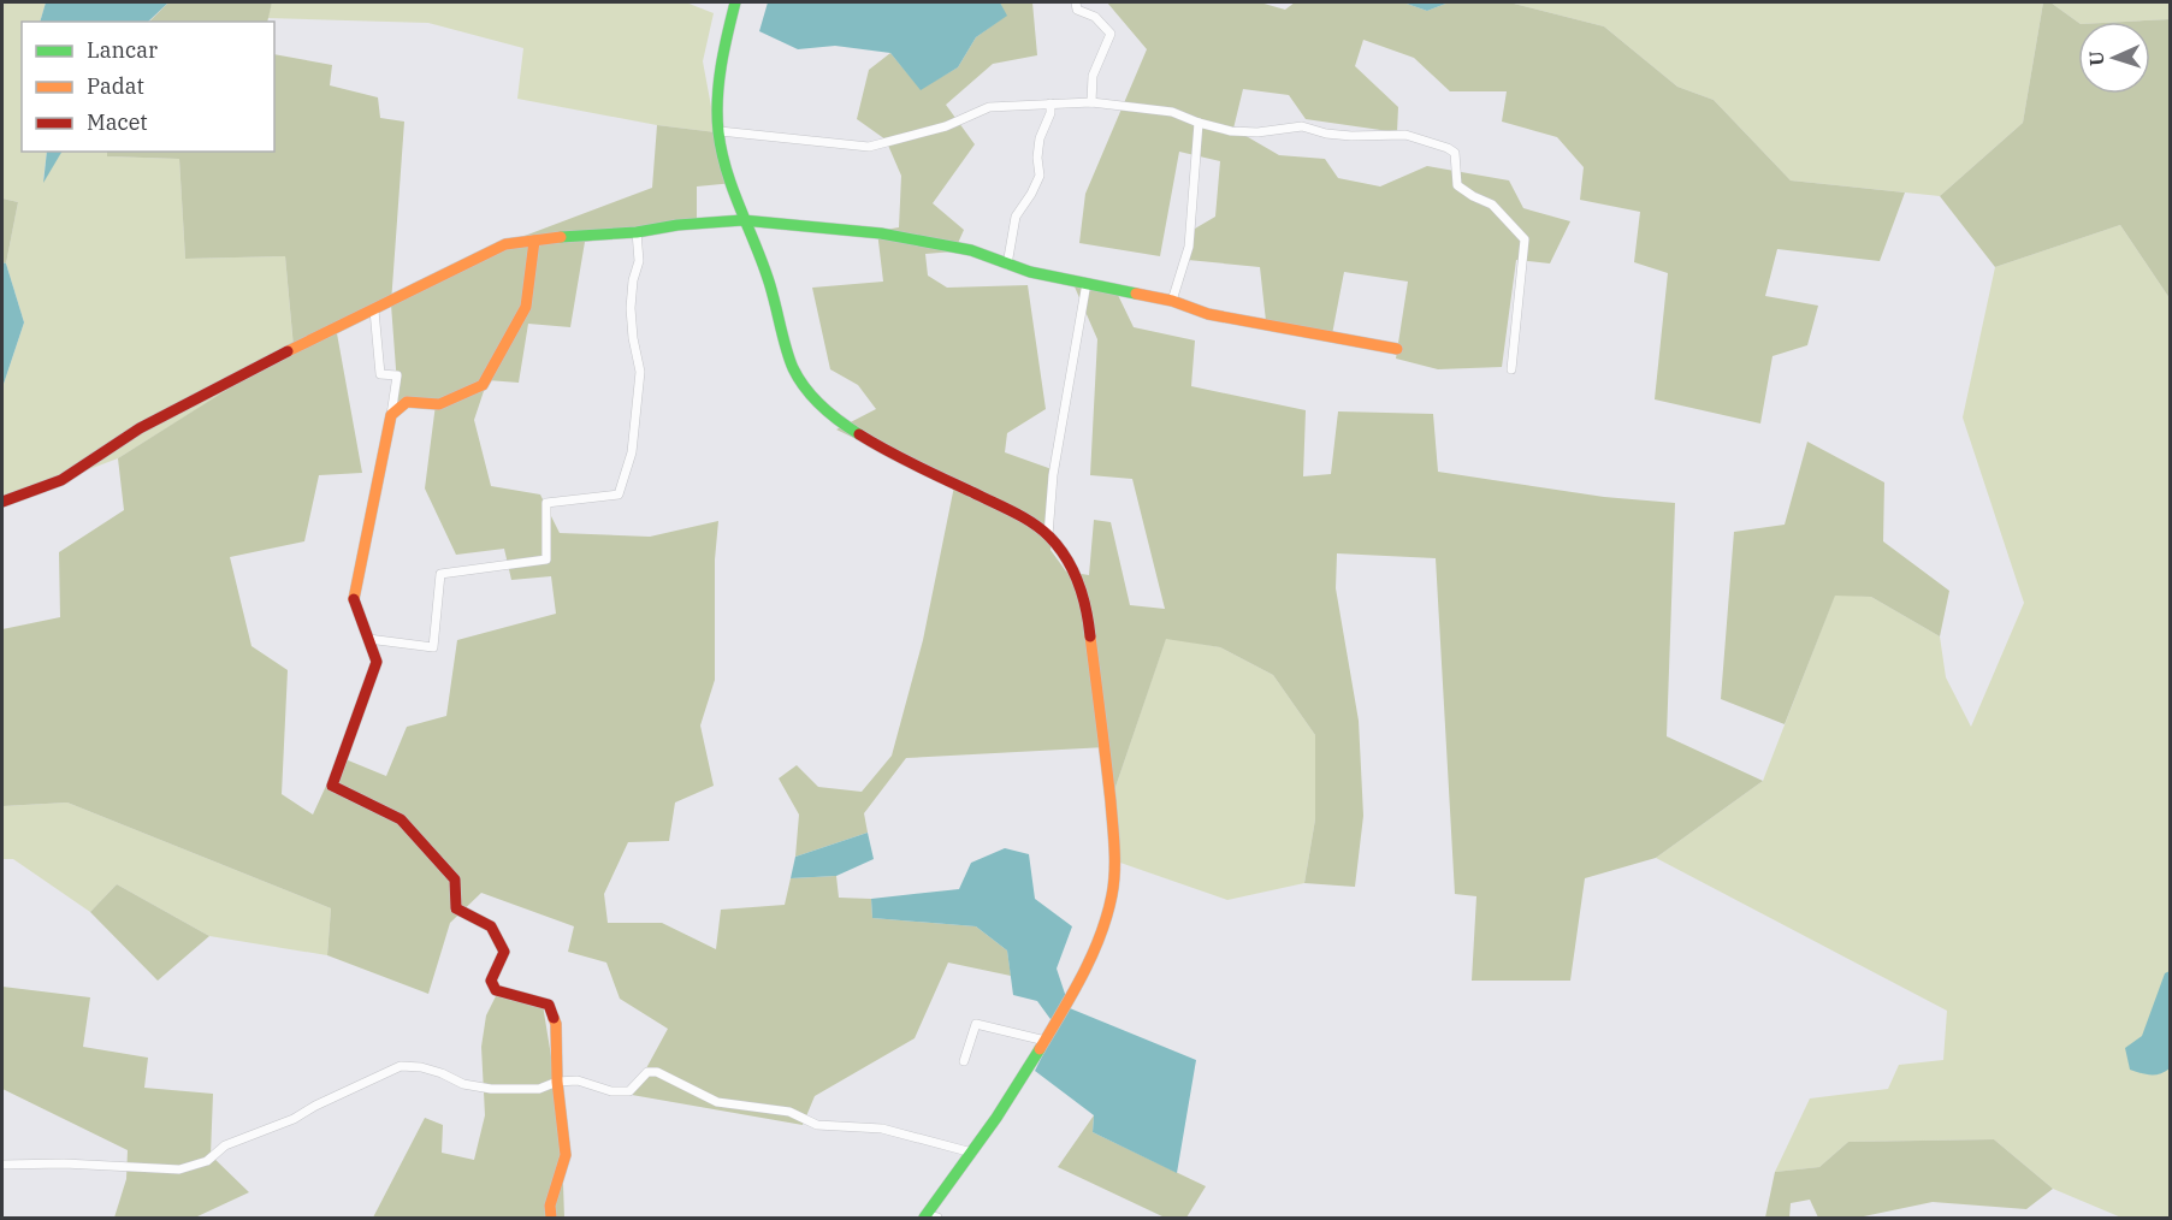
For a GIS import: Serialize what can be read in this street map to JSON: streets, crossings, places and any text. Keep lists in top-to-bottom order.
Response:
{
  "legend": ["Lancar", "Padat", "Macet"],
  "north": "left"
}
